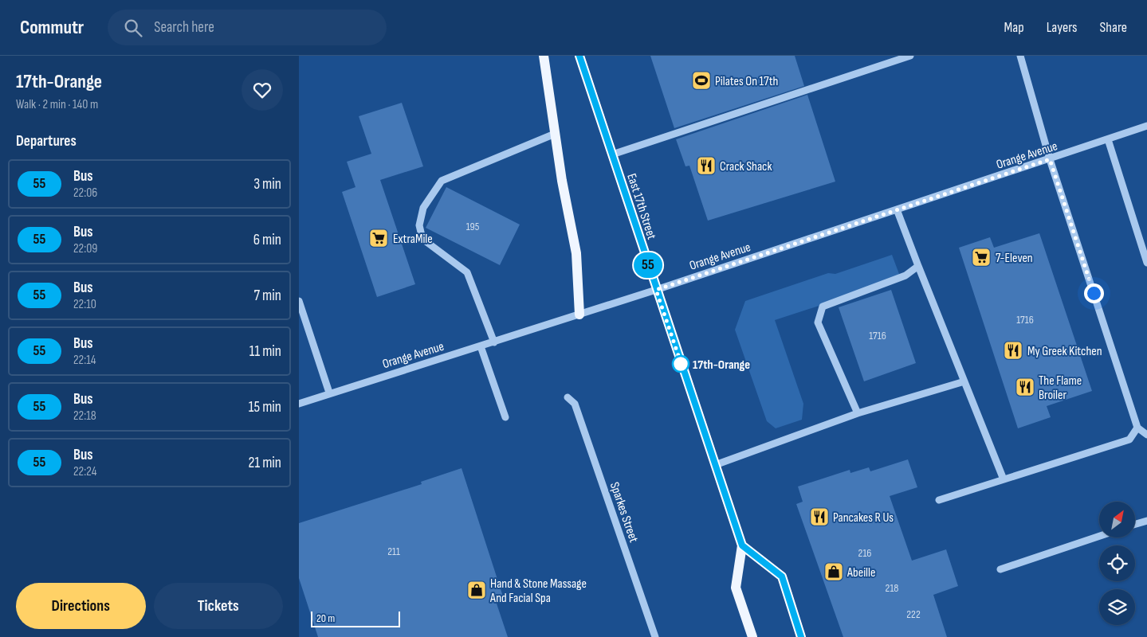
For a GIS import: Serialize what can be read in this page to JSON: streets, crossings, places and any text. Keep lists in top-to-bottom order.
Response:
{
  "streets": {
    "main road": ["East 17th Street"],
    "street": ["Orange Avenue", "Sparkes Street"]
  },
  "crossings": [
    ["Orange Avenue", "East 17th Street"]
  ],
  "places": {
    "sports": ["Pilates On 17th"],
    "restaurant": [
      "Crack Shack",
      "My Greek Kitchen",
      "The Flame Broiler",
      "Pancakes R Us"
    ],
    "supermarket": ["ExtraMile", "7-Eleven"],
    "other": ["17th-Orange"],
    "shop": ["Abeille", "Hand & Stone Massage And Facial Spa"]
  },
  "lines": ["bus line 55"],
  "house_numbers": [
    "195",
    "1716",
    "1716",
    "211",
    "216",
    "218",
    "222"
  ],
  "scale_bar": "20 m",
  "north": "top right",
  "page": {
    "header": "Commutr",
    "search": "Search here",
    "nav": ["Map", "Layers", "Share"],
    "heading": [
      ["17th-Orange", "Walk · 2 min · 140 m"],
      "Departures"
    ],
    "on_map": "55",
    "list": [
      {
        "mark": "55",
        "name": "Bus",
        "note": "22:06",
        "value": "3 min"
      },
      {
        "mark": "55",
        "name": "Bus",
        "note": "22:09",
        "value": "6 min"
      },
      {
        "mark": "55",
        "name": "Bus",
        "note": "22:10",
        "value": "7 min"
      },
      {
        "mark": "55",
        "name": "Bus",
        "note": "22:14",
        "value": "11 min"
      },
      {
        "mark": "55",
        "name": "Bus",
        "note": "22:18",
        "value": "15 min"
      },
      {
        "mark": "55",
        "name": "Bus",
        "note": "22:24",
        "value": "21 min"
      }
    ],
    "buttons": ["Directions", "Tickets"],
    "scale": "20 m"
  }
}
